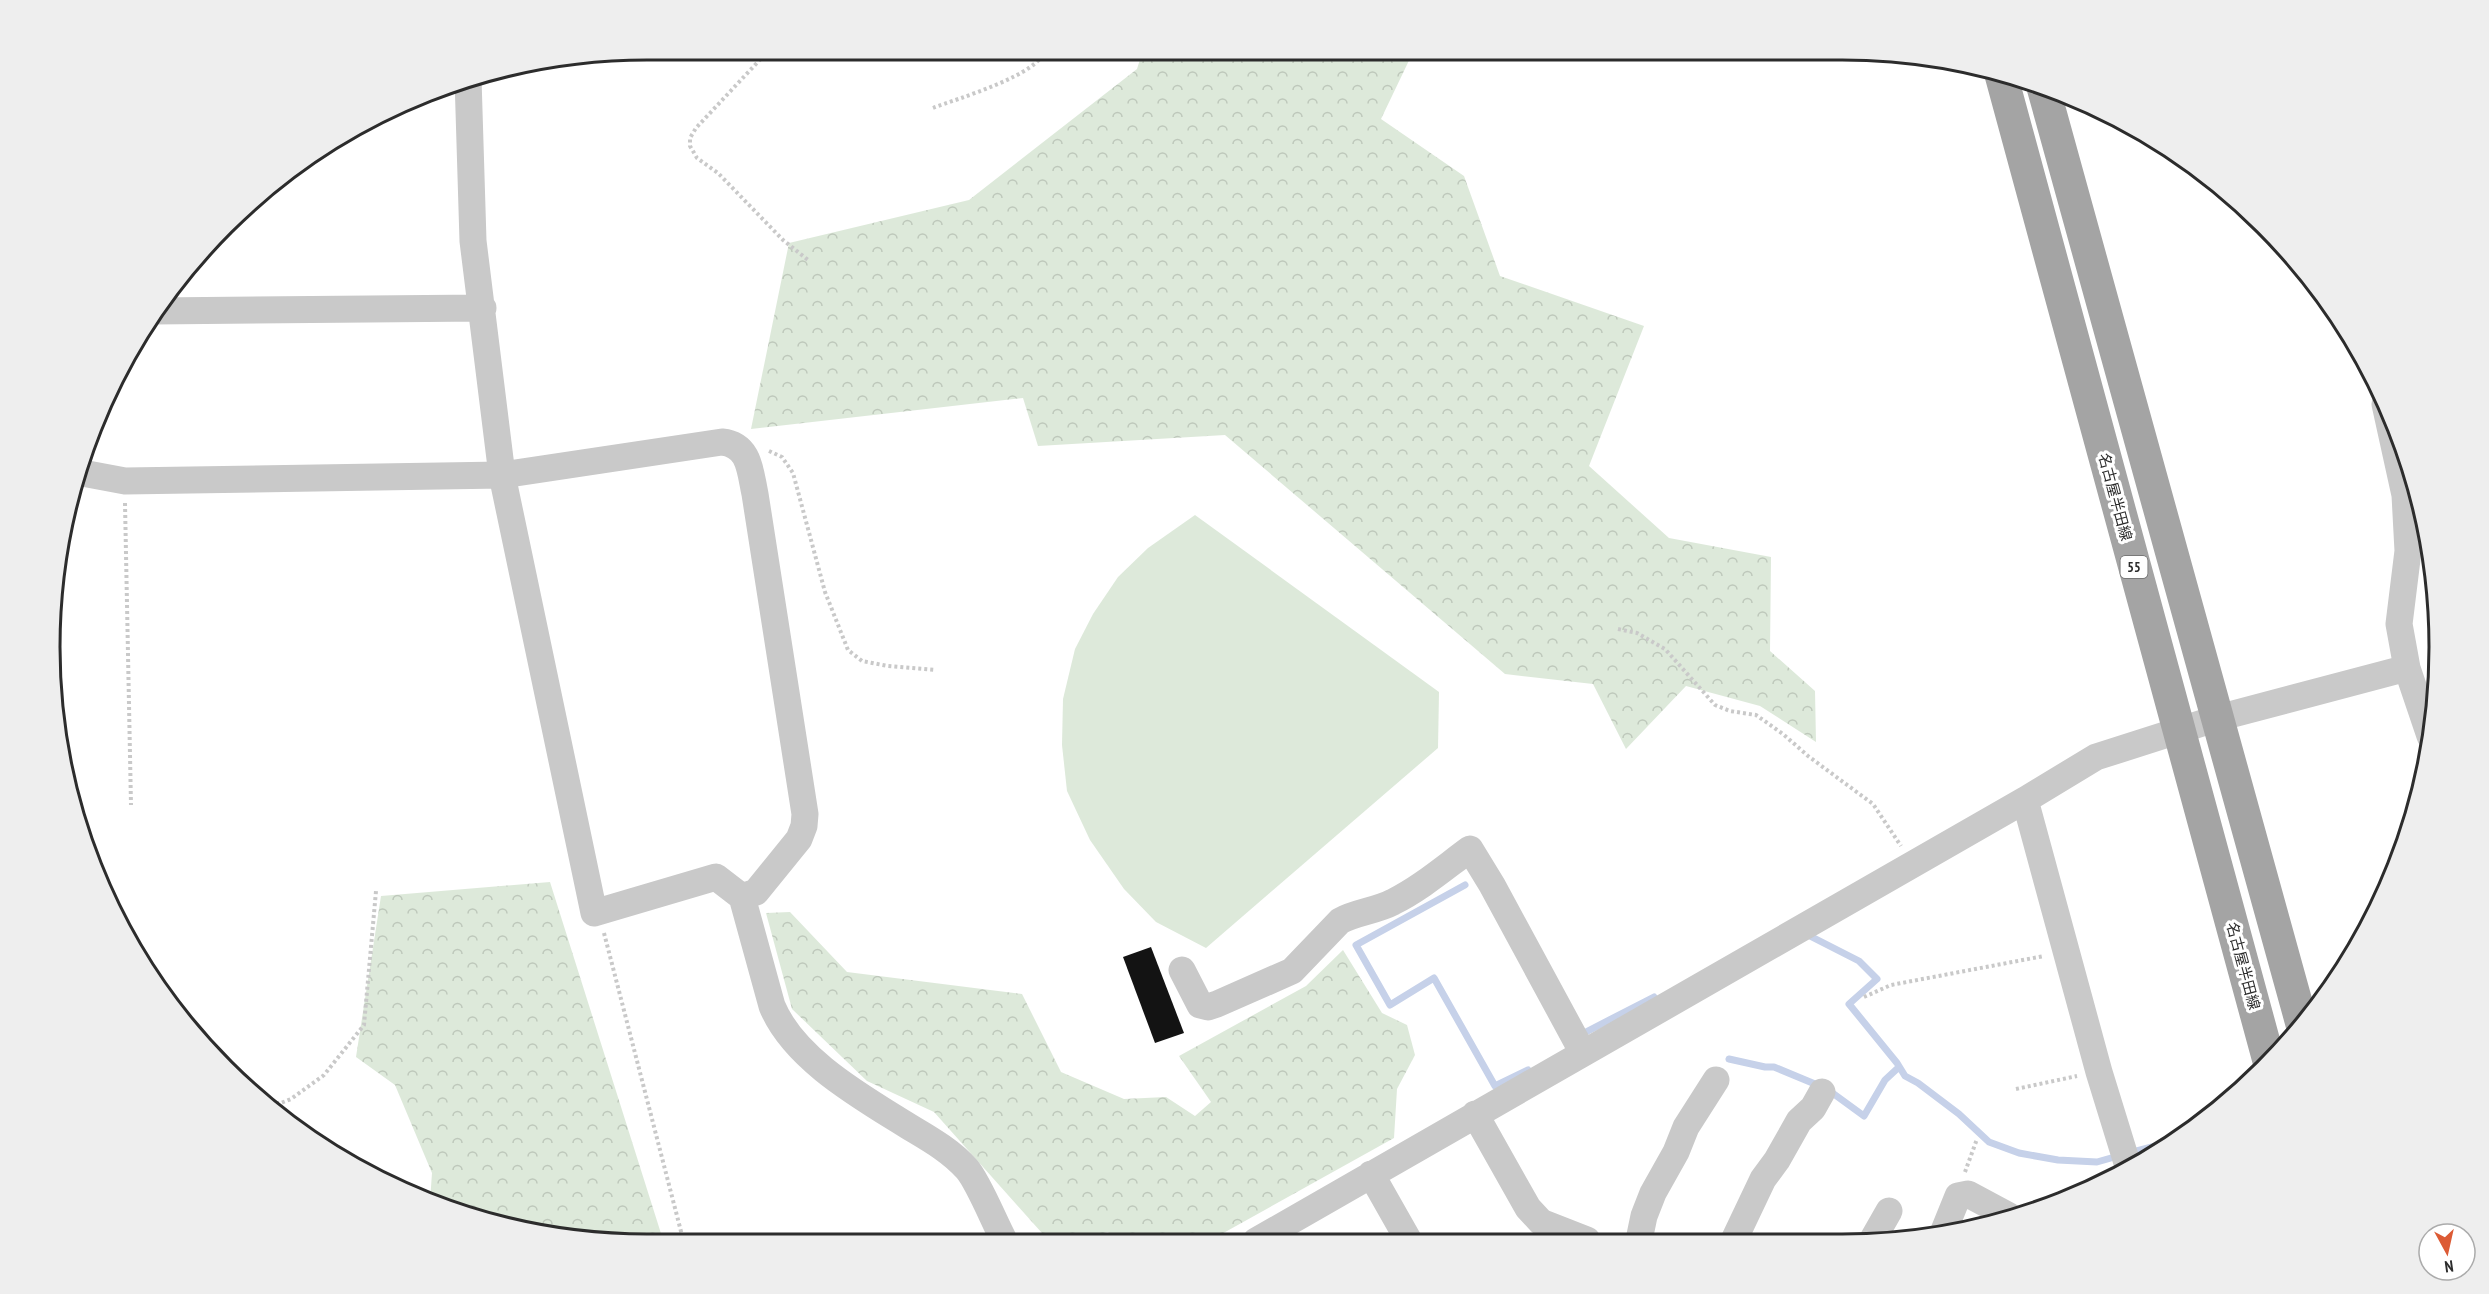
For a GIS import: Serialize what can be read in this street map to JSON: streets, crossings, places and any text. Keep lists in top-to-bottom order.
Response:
{
  "streets": {
    "main road": ["名古屋半田線", "55"]
  },
  "north": "bottom"
}
